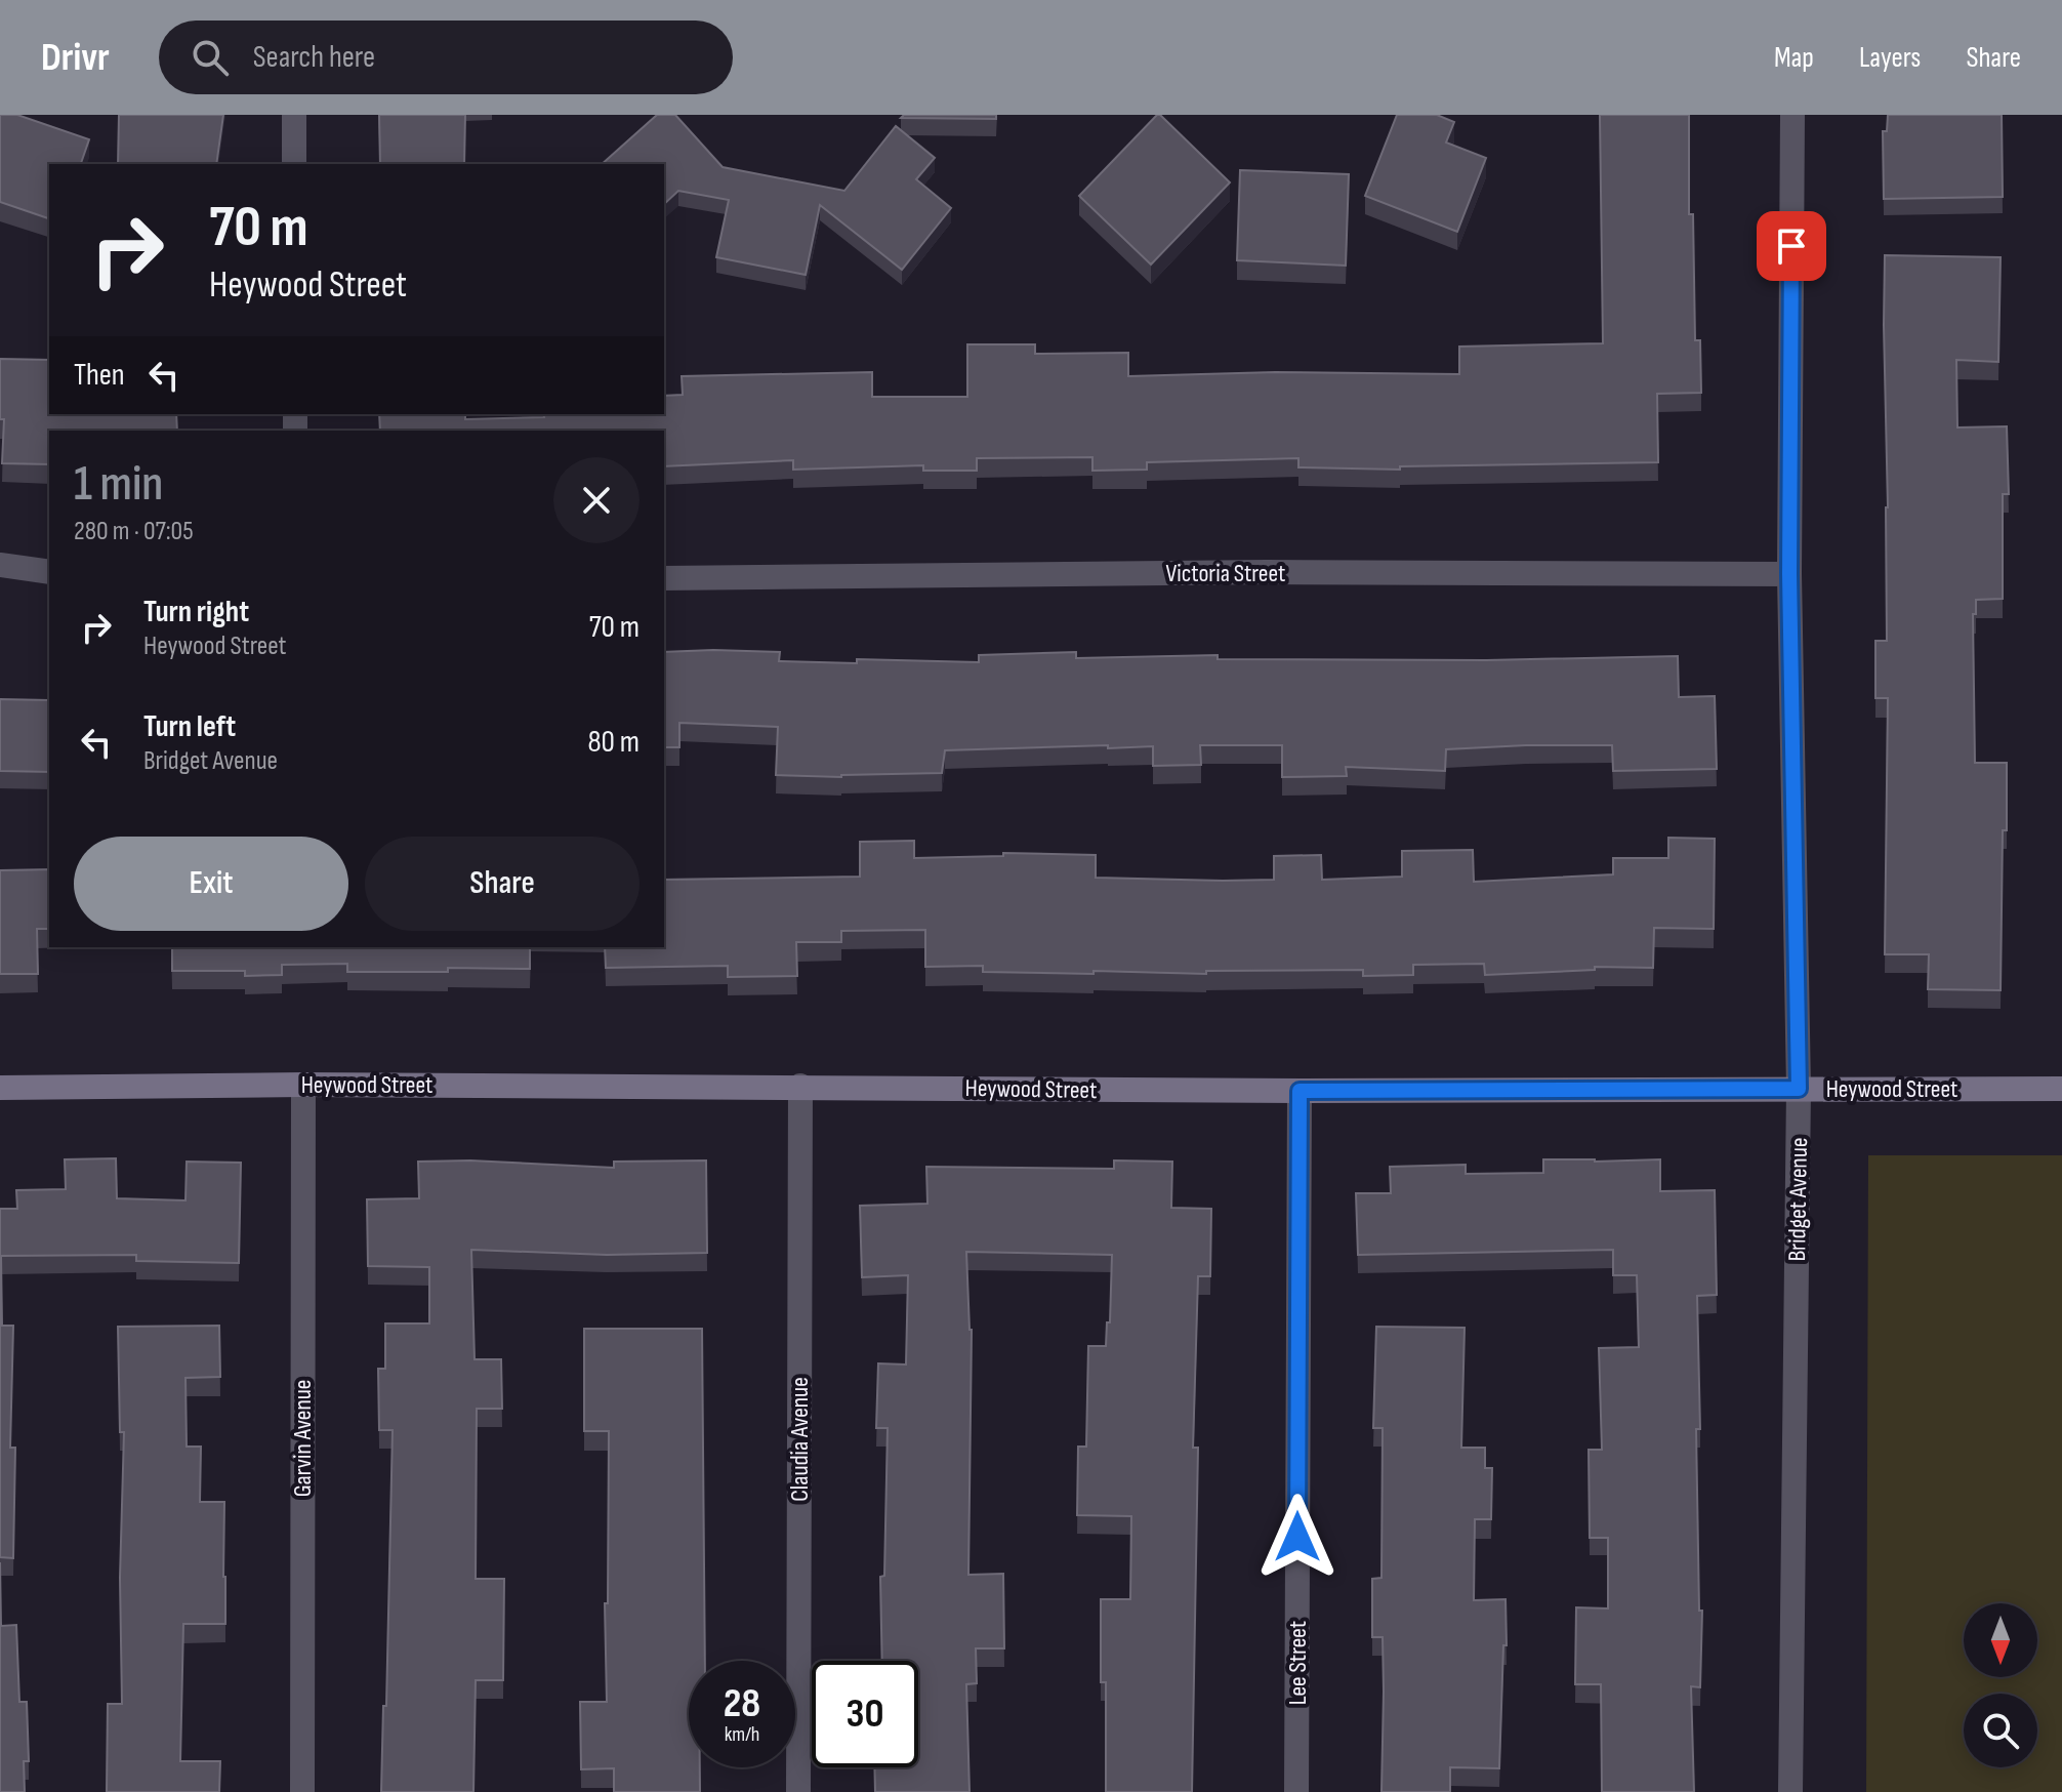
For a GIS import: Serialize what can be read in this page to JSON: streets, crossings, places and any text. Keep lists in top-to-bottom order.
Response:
{
  "streets": {
    "street": [
      "Victoria Street",
      "Heywood Street",
      "Bridget Avenue",
      "Garvin Avenue",
      "Claudia Avenue",
      "Lee Street"
    ]
  },
  "crossings": [
    ["Victoria Street", "Bridget Avenue"],
    ["Heywood Street", "Bridget Avenue"],
    ["Heywood Street", "Garvin Avenue"],
    ["Heywood Street", "Claudia Avenue"],
    ["Heywood Street", "Lee Street"]
  ],
  "north": "bottom",
  "page": {
    "header": "Drivr",
    "search": "Search here",
    "nav": ["Map", "Layers", "Share"],
    "turn": ["70 m", "Heywood Street"],
    "then": "Then",
    "heading": ["1 min", "280 m · 07:05"],
    "list": [
      {
        "name": "Turn right",
        "note": "Heywood Street",
        "value": "70 m"
      },
      {
        "name": "Turn left",
        "note": "Bridget Avenue",
        "value": "80 m"
      }
    ],
    "buttons": ["Exit", "Share"],
    "speed": "28 km/h",
    "limit": "30"
  }
}
